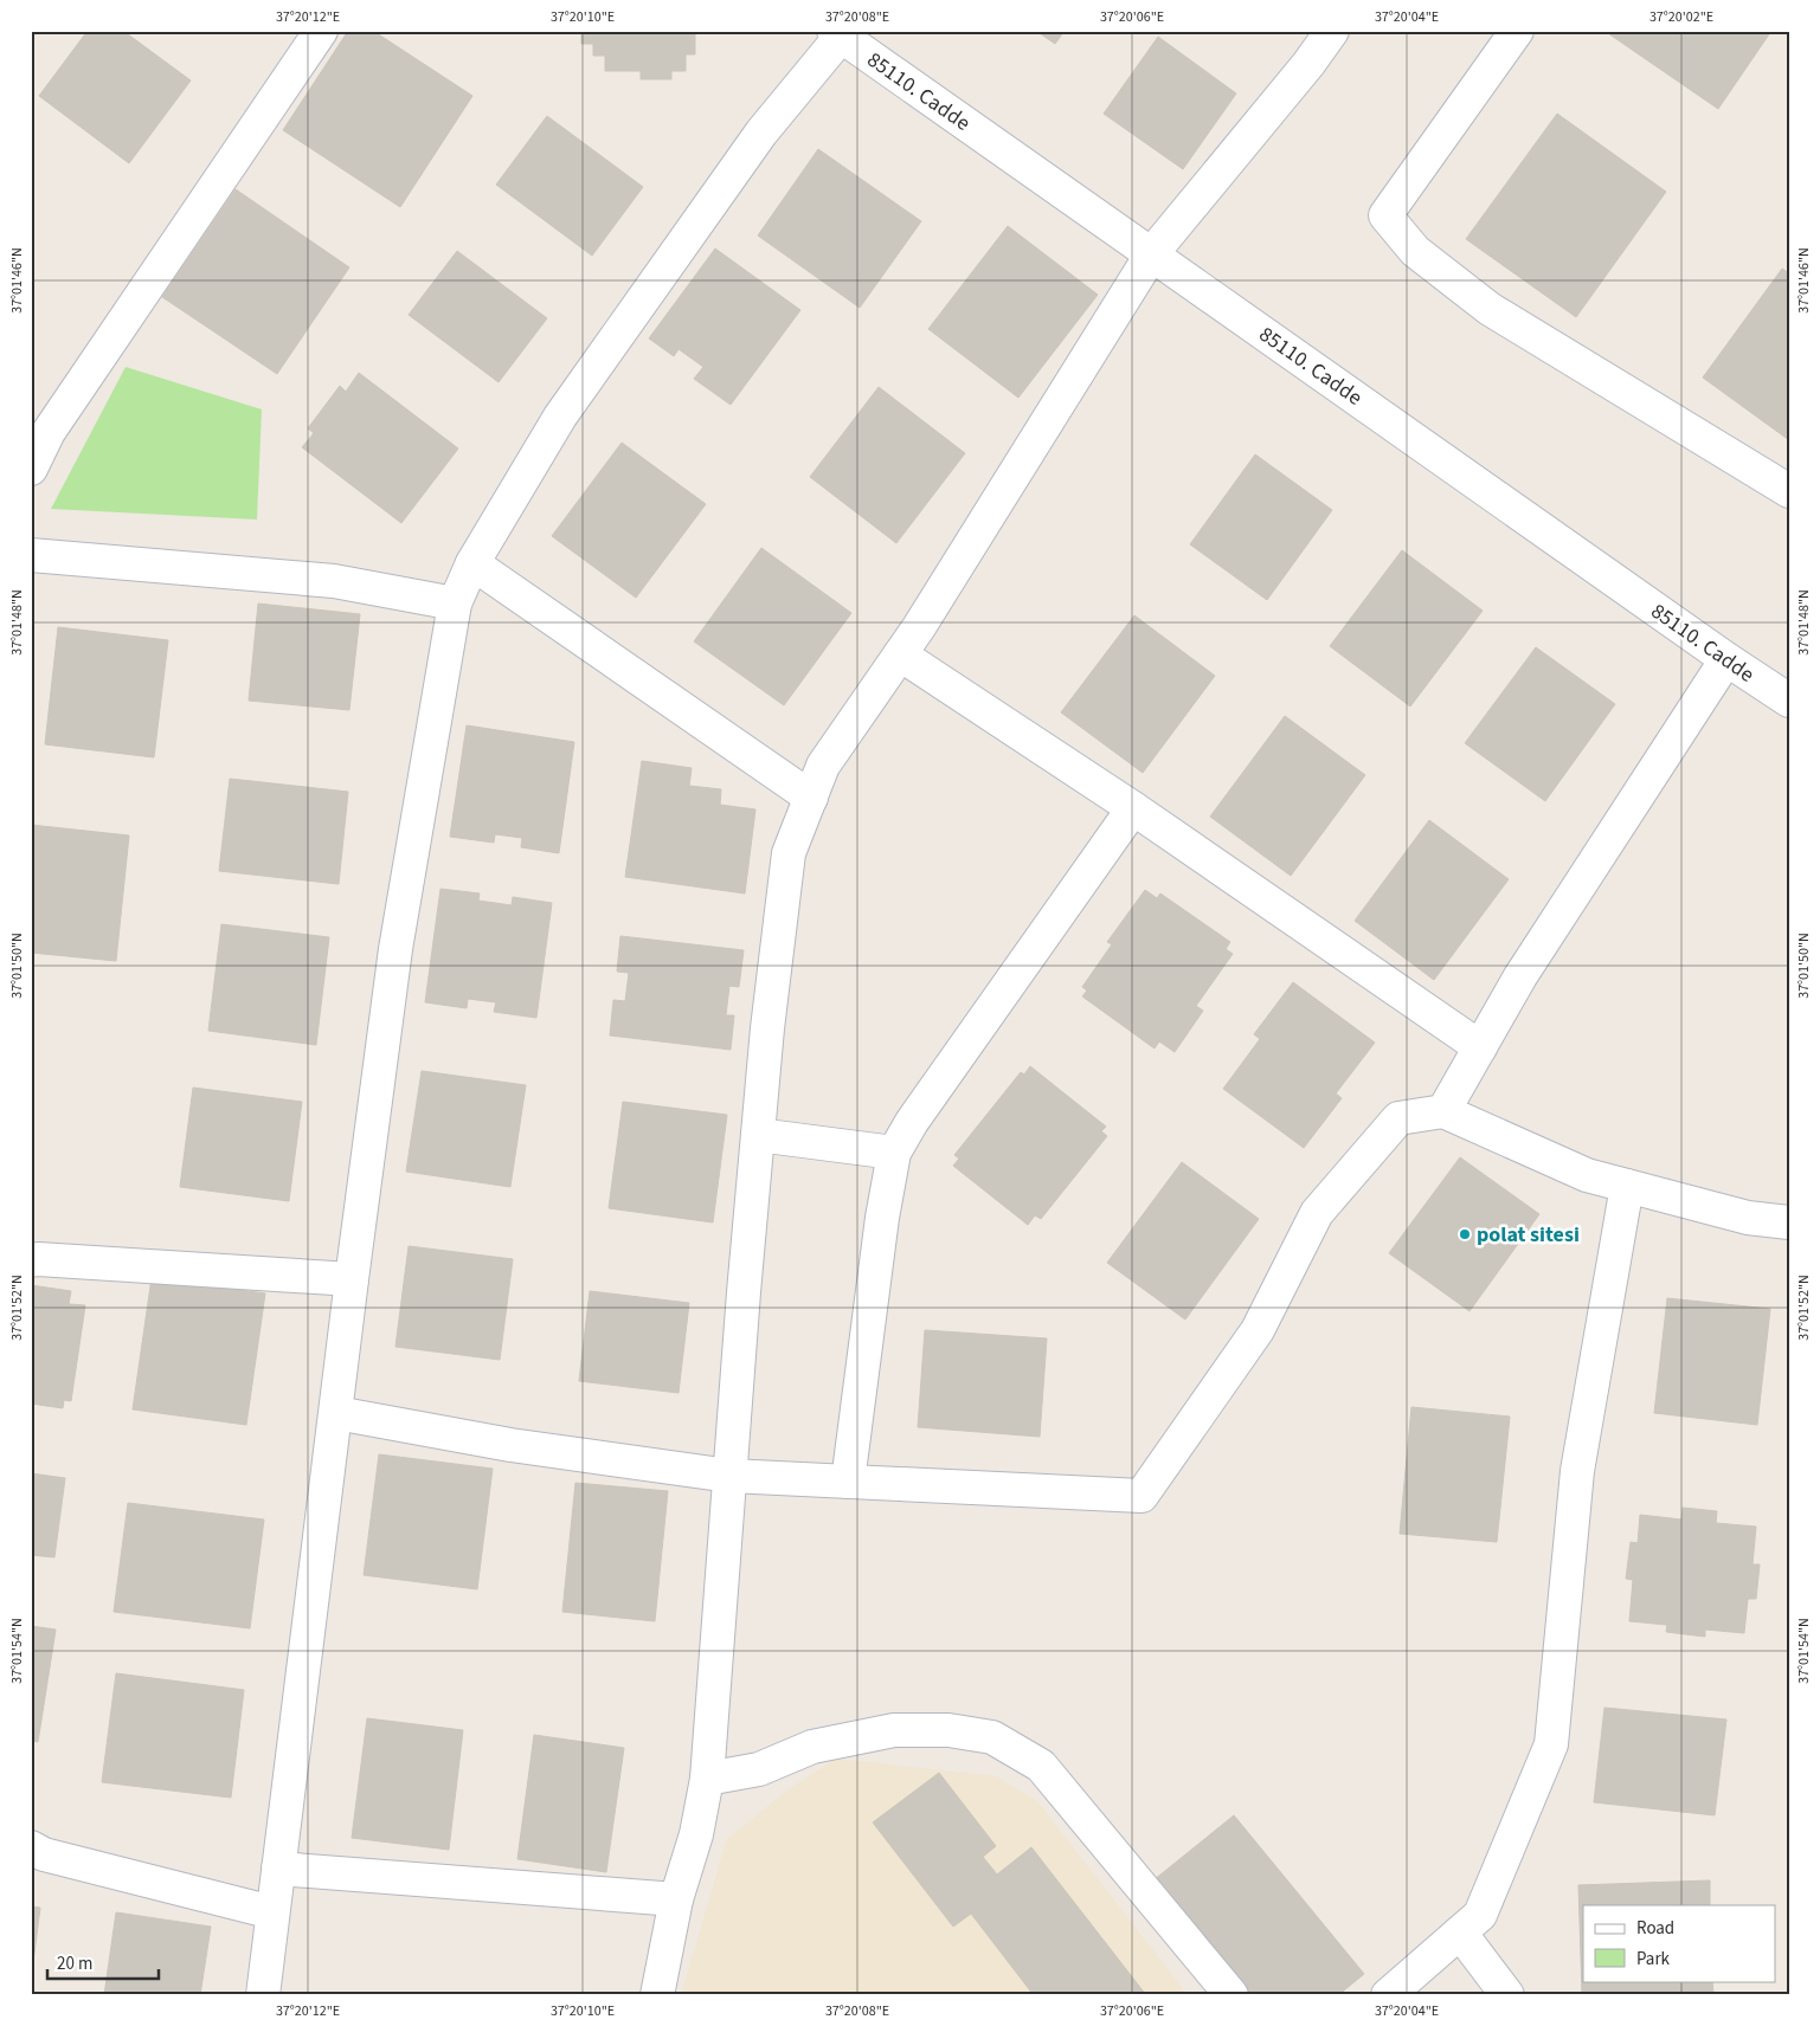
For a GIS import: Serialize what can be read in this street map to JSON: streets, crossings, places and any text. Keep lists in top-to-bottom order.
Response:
{
  "streets": {
    "street": ["85110. Cadde"]
  },
  "places": ["polat sitesi"],
  "legend": ["Road", "Park"],
  "scale_bar": "20 m",
  "coordinates": [
    "37°20'12\"E",
    "37°20'10\"E",
    "37°20'08\"E",
    "37°20'06\"E",
    "37°20'04\"E",
    "37°20'02\"E",
    "37°01'46\"N",
    "37°01'48\"N",
    "37°01'50\"N",
    "37°01'52\"N",
    "37°01'54\"N"
  ]
}
